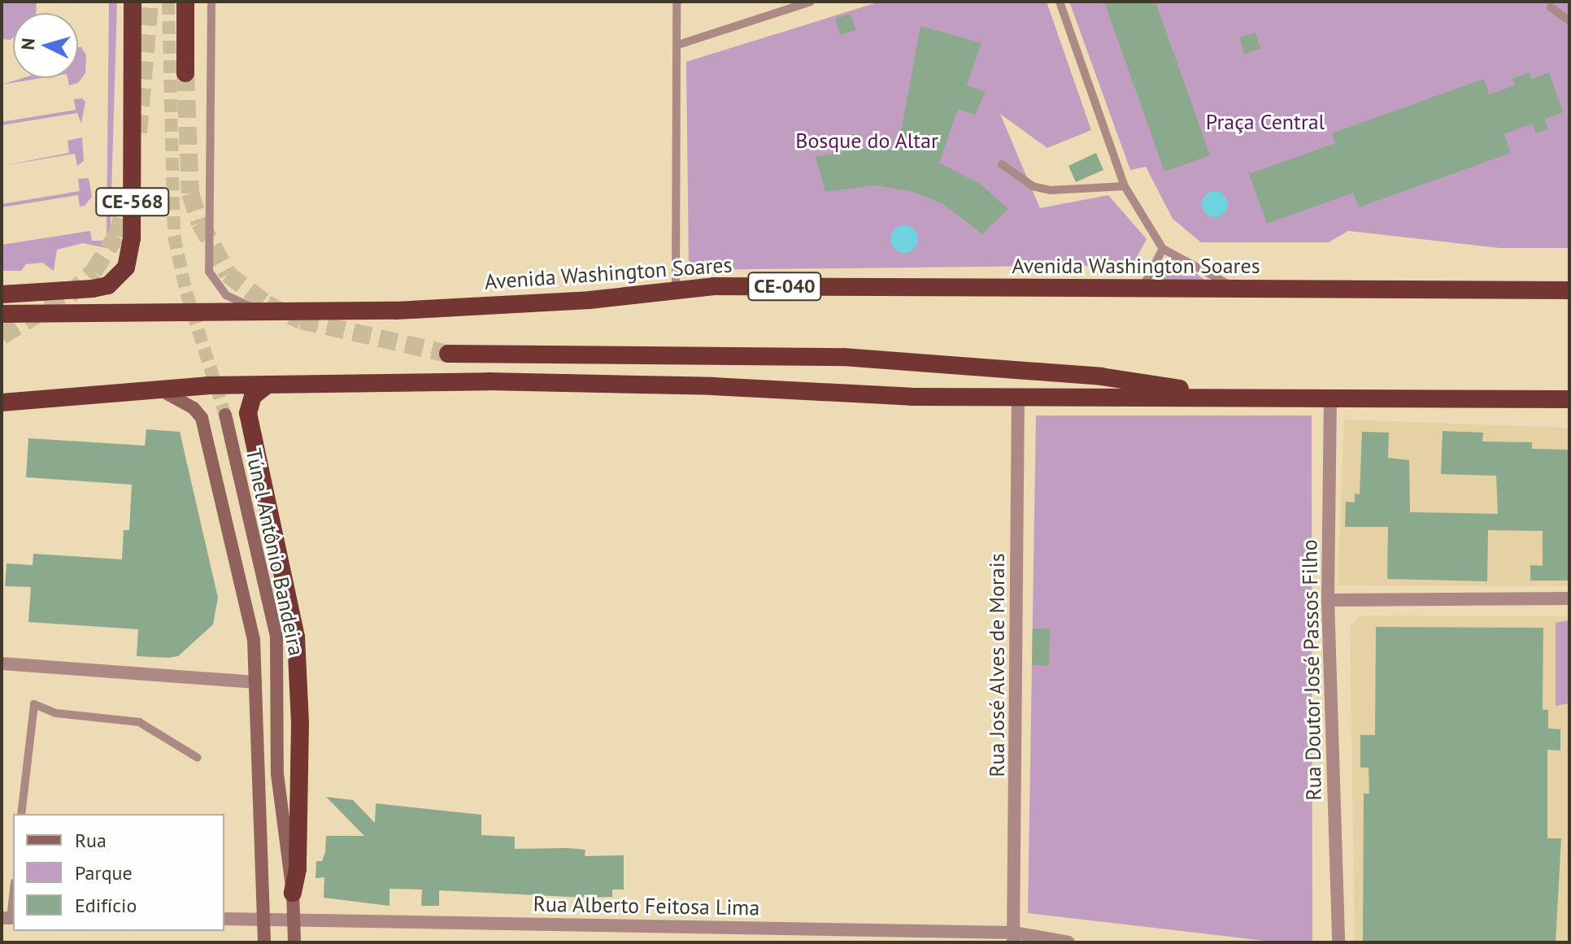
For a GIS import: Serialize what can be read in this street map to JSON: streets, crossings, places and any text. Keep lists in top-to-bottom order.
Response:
{
  "streets": {
    "highway": ["CE-568", "Avenida Washington Soares", "CE-040"],
    "main road": ["Túnel Antônio Bandeira"],
    "street": ["Rua José Alves de Morais", "Rua Doutor José Passos Filho", "Rua Alberto Feitosa Lima"]
  },
  "crossings": [
    ["Túnel Antônio Bandeira", "Rua Alberto Feitosa Lima"],
    ["Rua José Alves de Morais", "Rua Alberto Feitosa Lima"]
  ],
  "parks": ["Praça Central", "Bosque do Altar"],
  "legend": ["Rua", "Parque", "Edifício"],
  "north": "left"
}
